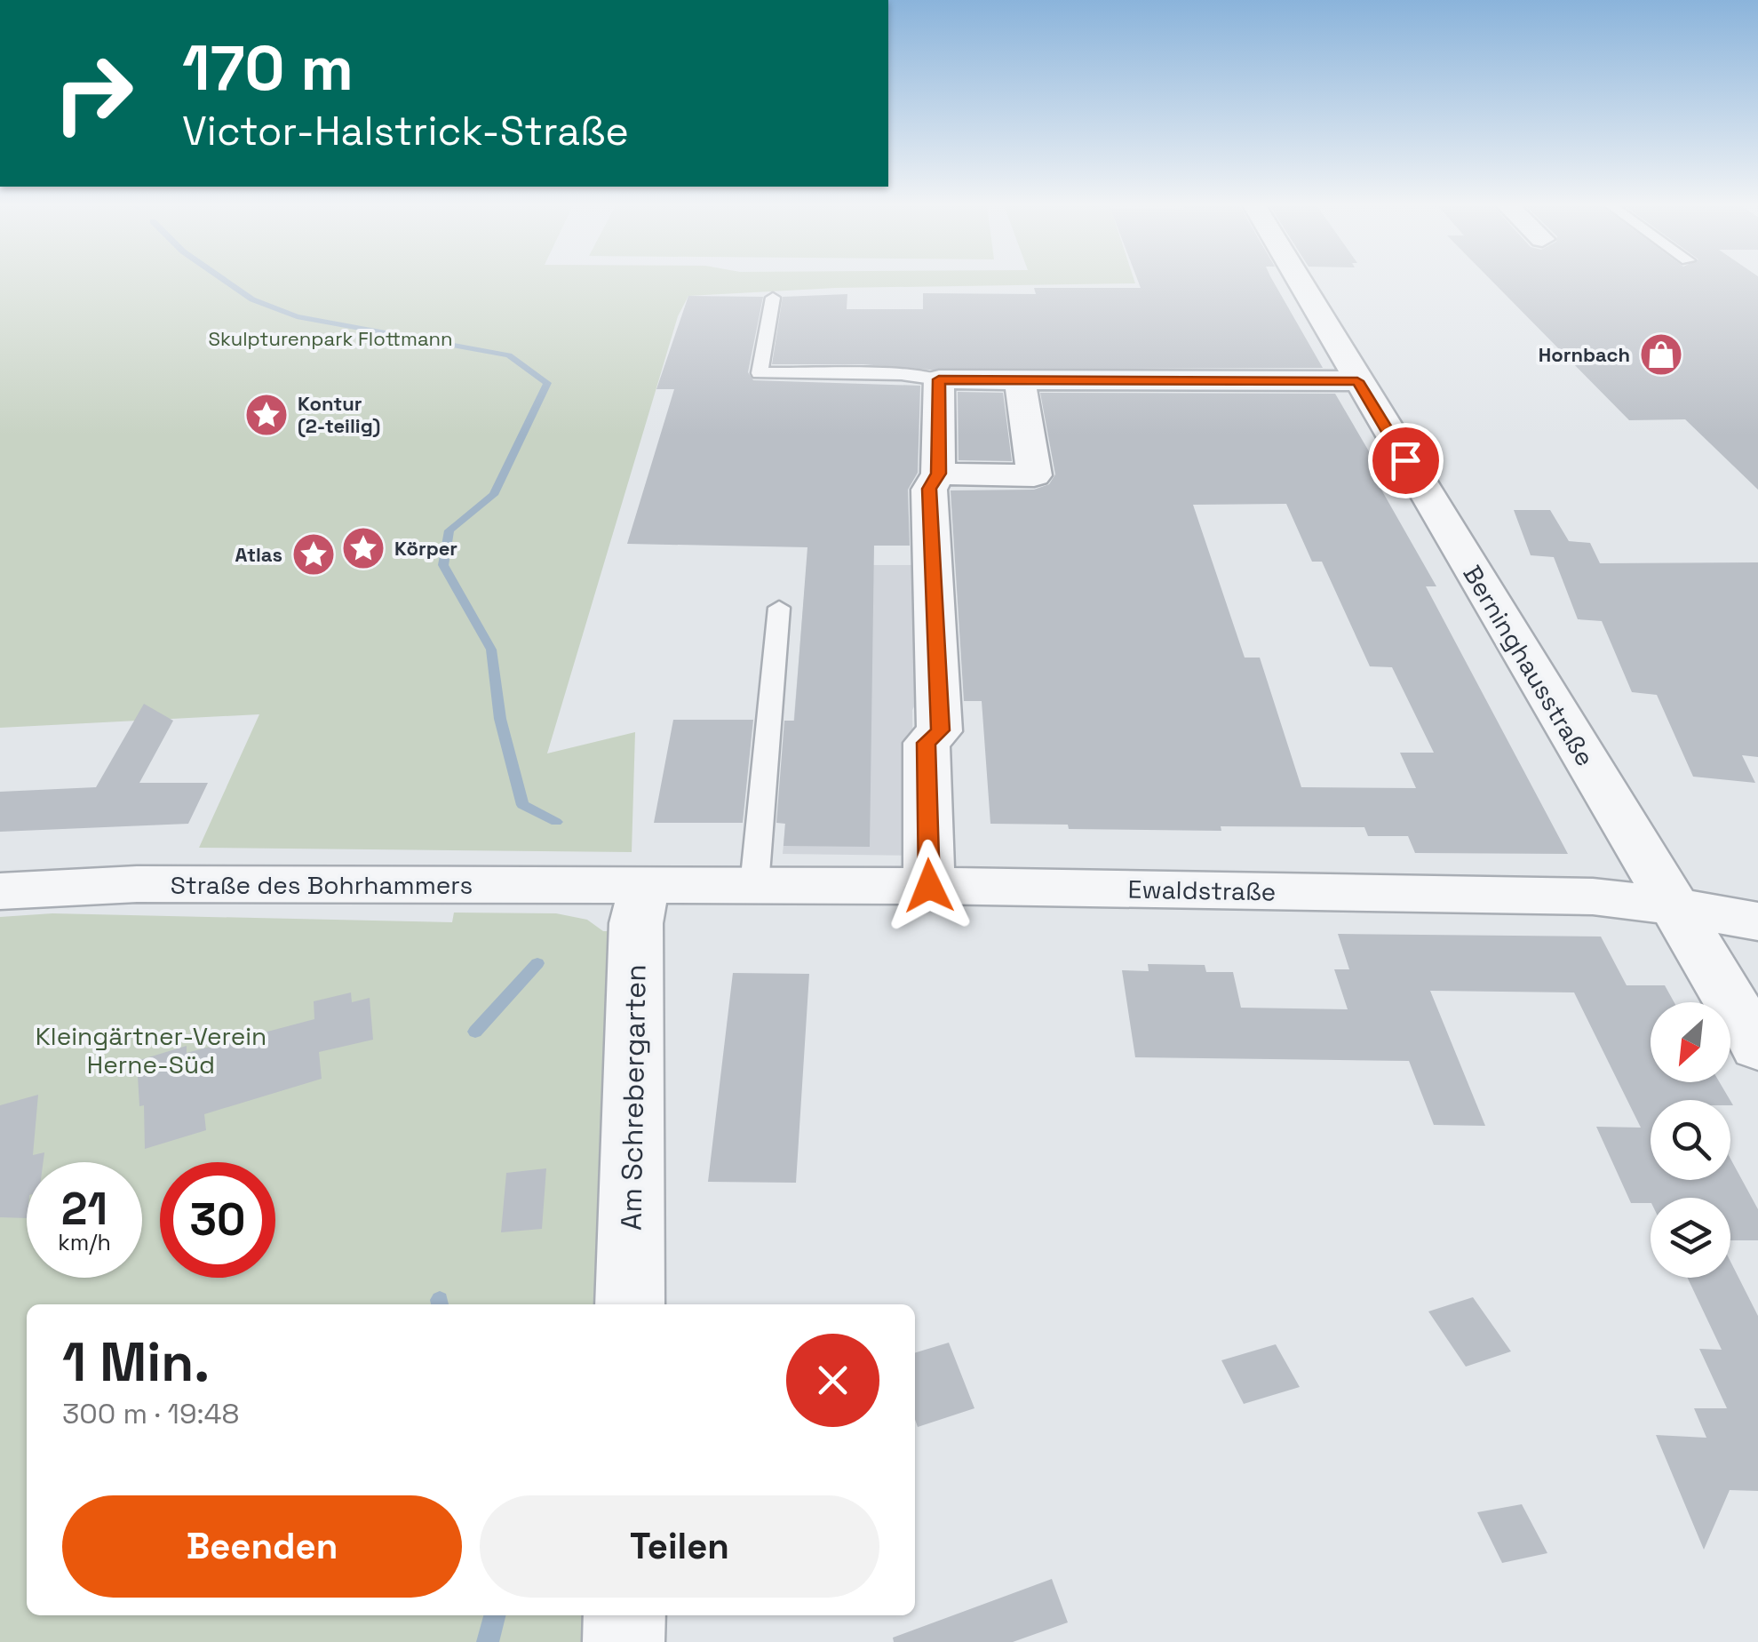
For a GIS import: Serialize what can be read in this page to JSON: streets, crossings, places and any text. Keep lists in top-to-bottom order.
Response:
{
  "streets": {
    "street": [
      "Berninghausstraße",
      "Straße des Bohrhammers",
      "Ewaldstraße",
      "Am Schrebergarten"
    ]
  },
  "crossings": [
    ["Berninghausstraße", "Ewaldstraße"],
    ["Straße des Bohrhammers", "Ewaldstraße"],
    ["Straße des Bohrhammers", "Am Schrebergarten"],
    ["Ewaldstraße", "Am Schrebergarten"]
  ],
  "parks": ["Skulpturenpark Flottmann", "Kleingärtner-Verein Herne-Süd"],
  "places": {
    "shop": ["Hornbach"],
    "place": ["Kontur (2-teilig)", "Körper", "Atlas"]
  },
  "north": "bottom left",
  "page": {
    "turn": ["170 m", "Victor-Halstrick-Straße"],
    "speed": "21 km/h",
    "limit": "30",
    "heading": ["1 Min.", "300 m · 19:48"],
    "buttons": ["Beenden", "Teilen"]
  }
}
